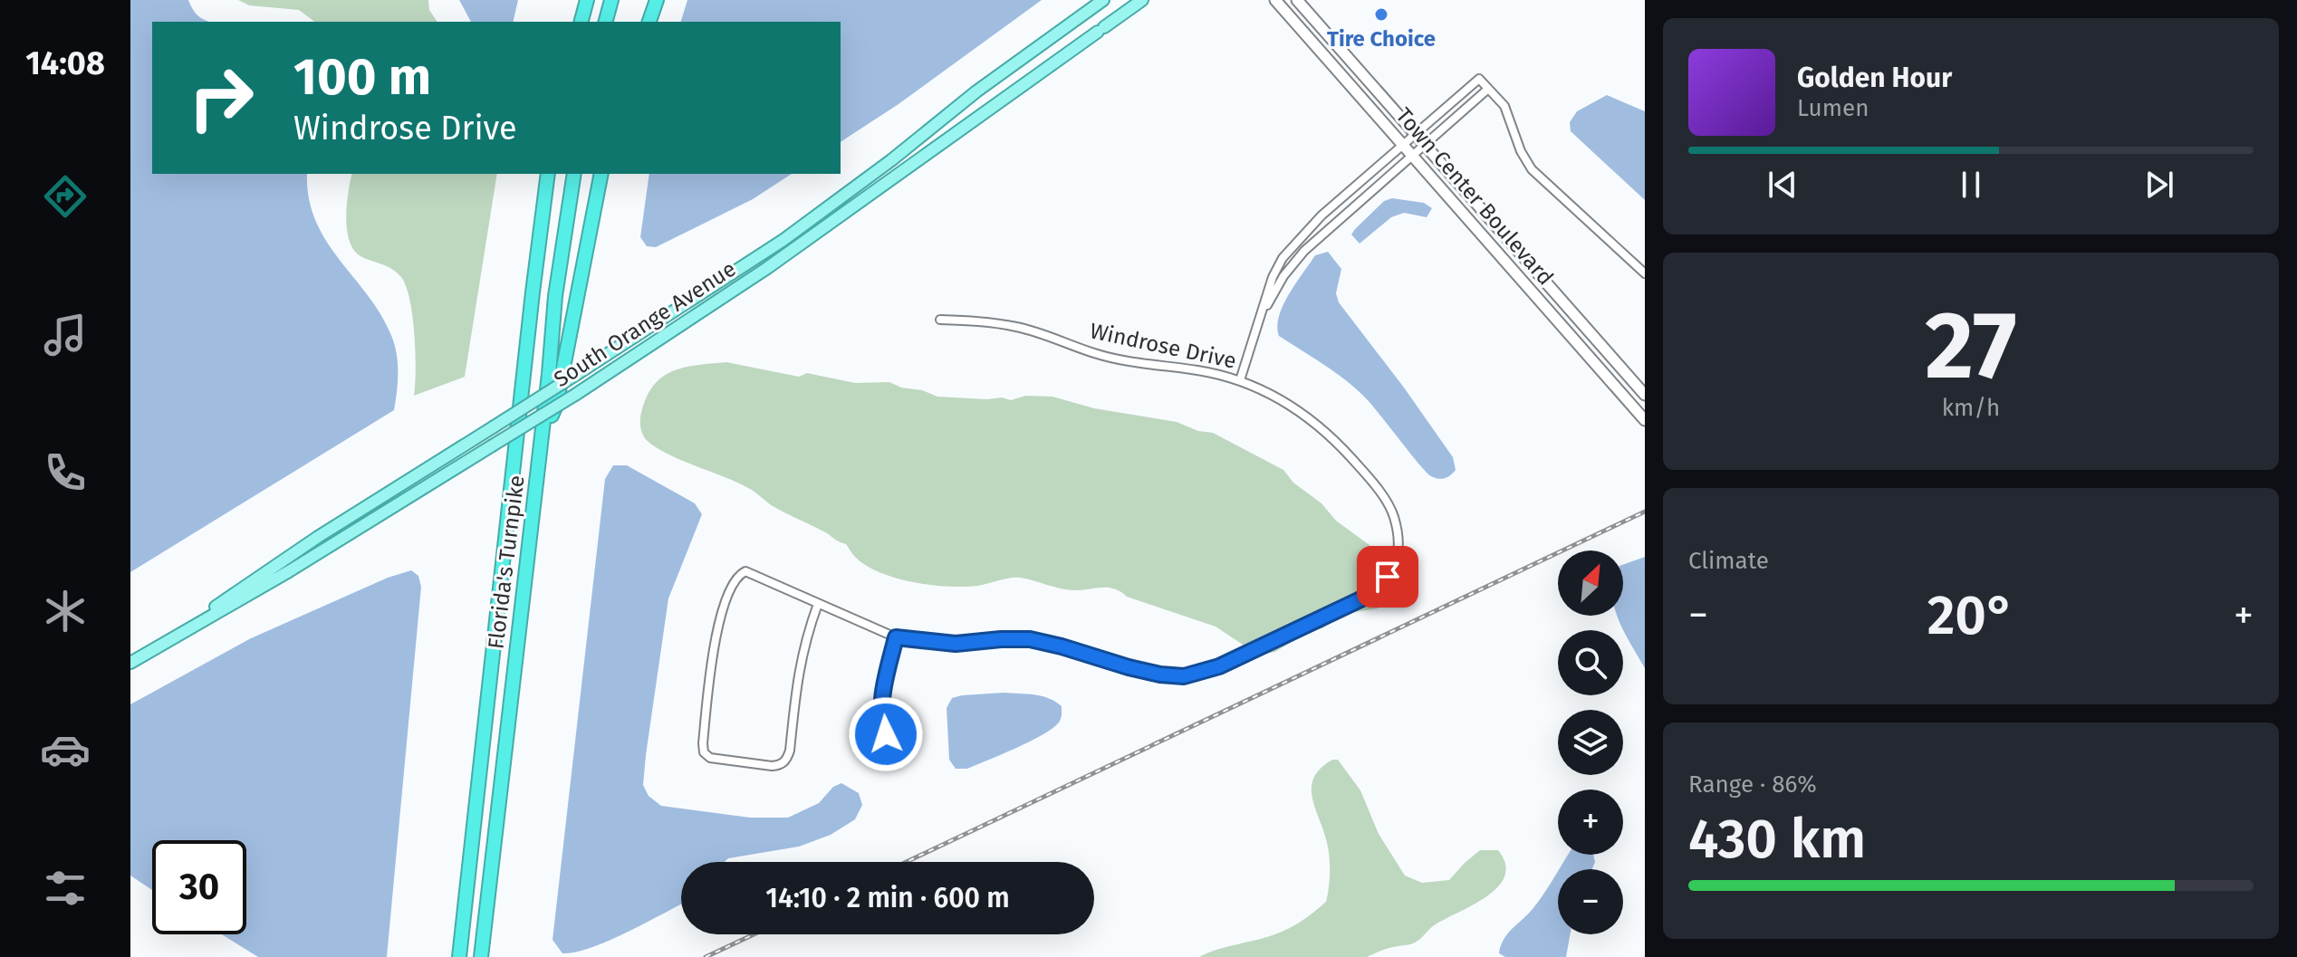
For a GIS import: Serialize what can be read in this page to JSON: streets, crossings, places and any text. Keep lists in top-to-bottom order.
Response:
{
  "streets": {
    "highway": ["Florida's Turnpike"],
    "main road": ["Town Center Boulevard", "South Orange Avenue"],
    "street": ["Windrose Drive"]
  },
  "places": ["Tire Choice"],
  "north": "top right",
  "page": {
    "tabs": "14:08",
    "turn": ["100 m", "Windrose Drive"],
    "song": ["Golden Hour", "Lumen"],
    "tile": [
      ["27", "km/h"],
      "Climate",
      ["Range · 86%", "430 km"]
    ],
    "map_buttons": ["+", "−"],
    "heat": ["−", "20°", "+"],
    "limit": "30",
    "trip": "14:10 · 2 min · 600 m"
  }
}
